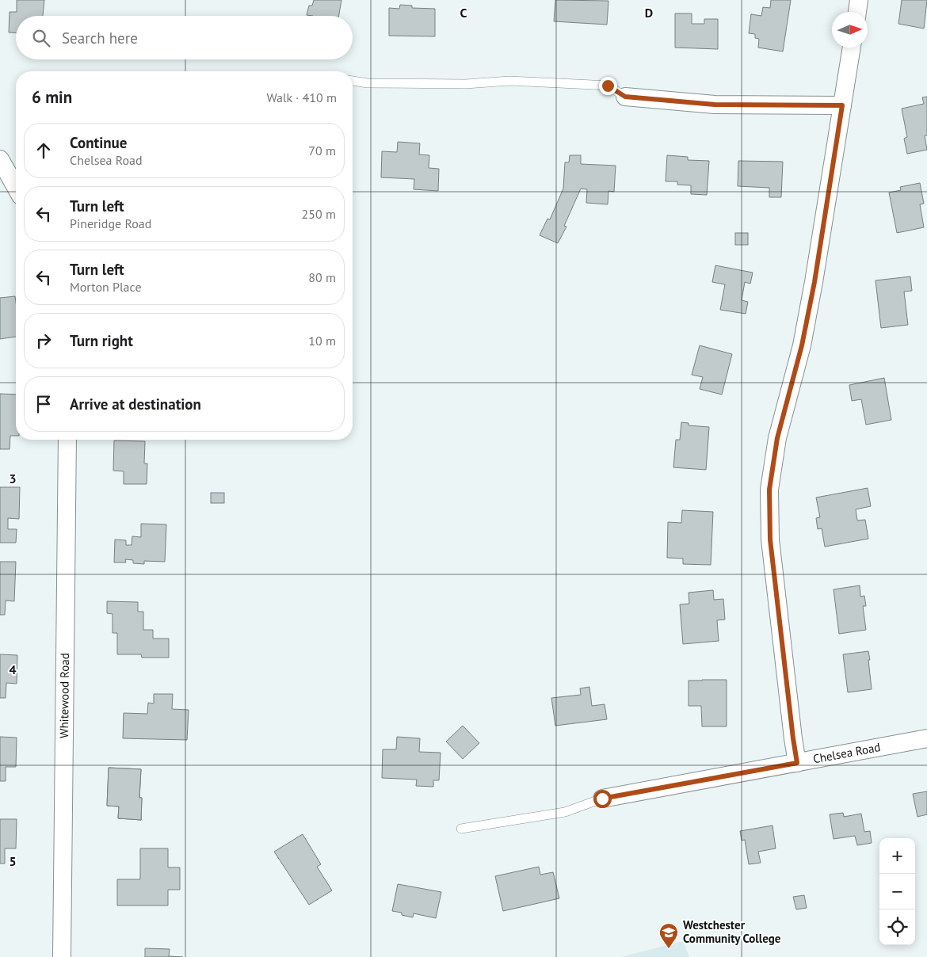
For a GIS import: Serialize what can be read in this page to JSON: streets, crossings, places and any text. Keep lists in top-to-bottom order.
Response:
{
  "streets": {
    "street": ["Whitewood Road", "Chelsea Road"]
  },
  "places": {
    "school or university": ["Westchester Community College"]
  },
  "north": "right",
  "page": {
    "search": "Search here",
    "heading": ["6 min", "Walk · 410 m"],
    "list": [
      ["Continue", "Chelsea Road", "70 m"],
      ["Turn left", "Pineridge Road", "250 m"],
      ["Turn left", "Morton Place", "80 m"],
      ["Turn right", "10 m"],
      "Arrive at destination"
    ],
    "map_buttons": ["+", "−"]
  },
  "grid": {
    "columns": ["C", "D"],
    "rows": ["3", "4", "5"]
  }
}
